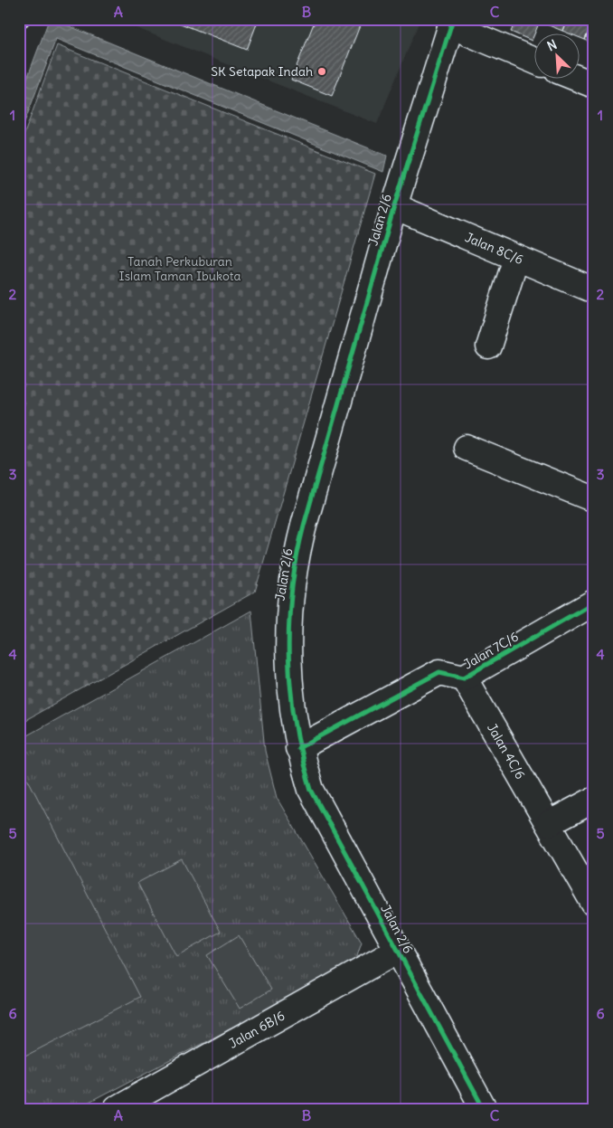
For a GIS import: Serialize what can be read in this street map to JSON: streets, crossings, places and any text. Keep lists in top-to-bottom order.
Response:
{
  "streets": {
    "street": [
      "Jalan 2/6",
      "Jalan 8C/6",
      "Jalan 7C/6",
      "Jalan 4C/6",
      "Jalan 6B/6"
    ]
  },
  "crossings": [
    ["Jalan 2/6", "Jalan 8C/6"],
    ["Jalan 2/6", "Jalan 7C/6"],
    ["Jalan 2/6", "Jalan 6B/6"],
    ["Jalan 7C/6", "Jalan 4C/6"]
  ],
  "parks": ["Tanah Perkuburan Islam Taman Ibukota"],
  "places": ["SK Setapak Indah"],
  "north": "top left",
  "grid": {
    "columns": ["A", "B", "C"],
    "rows": [
      "1",
      "2",
      "3",
      "4",
      "5",
      "6"
    ]
  }
}
